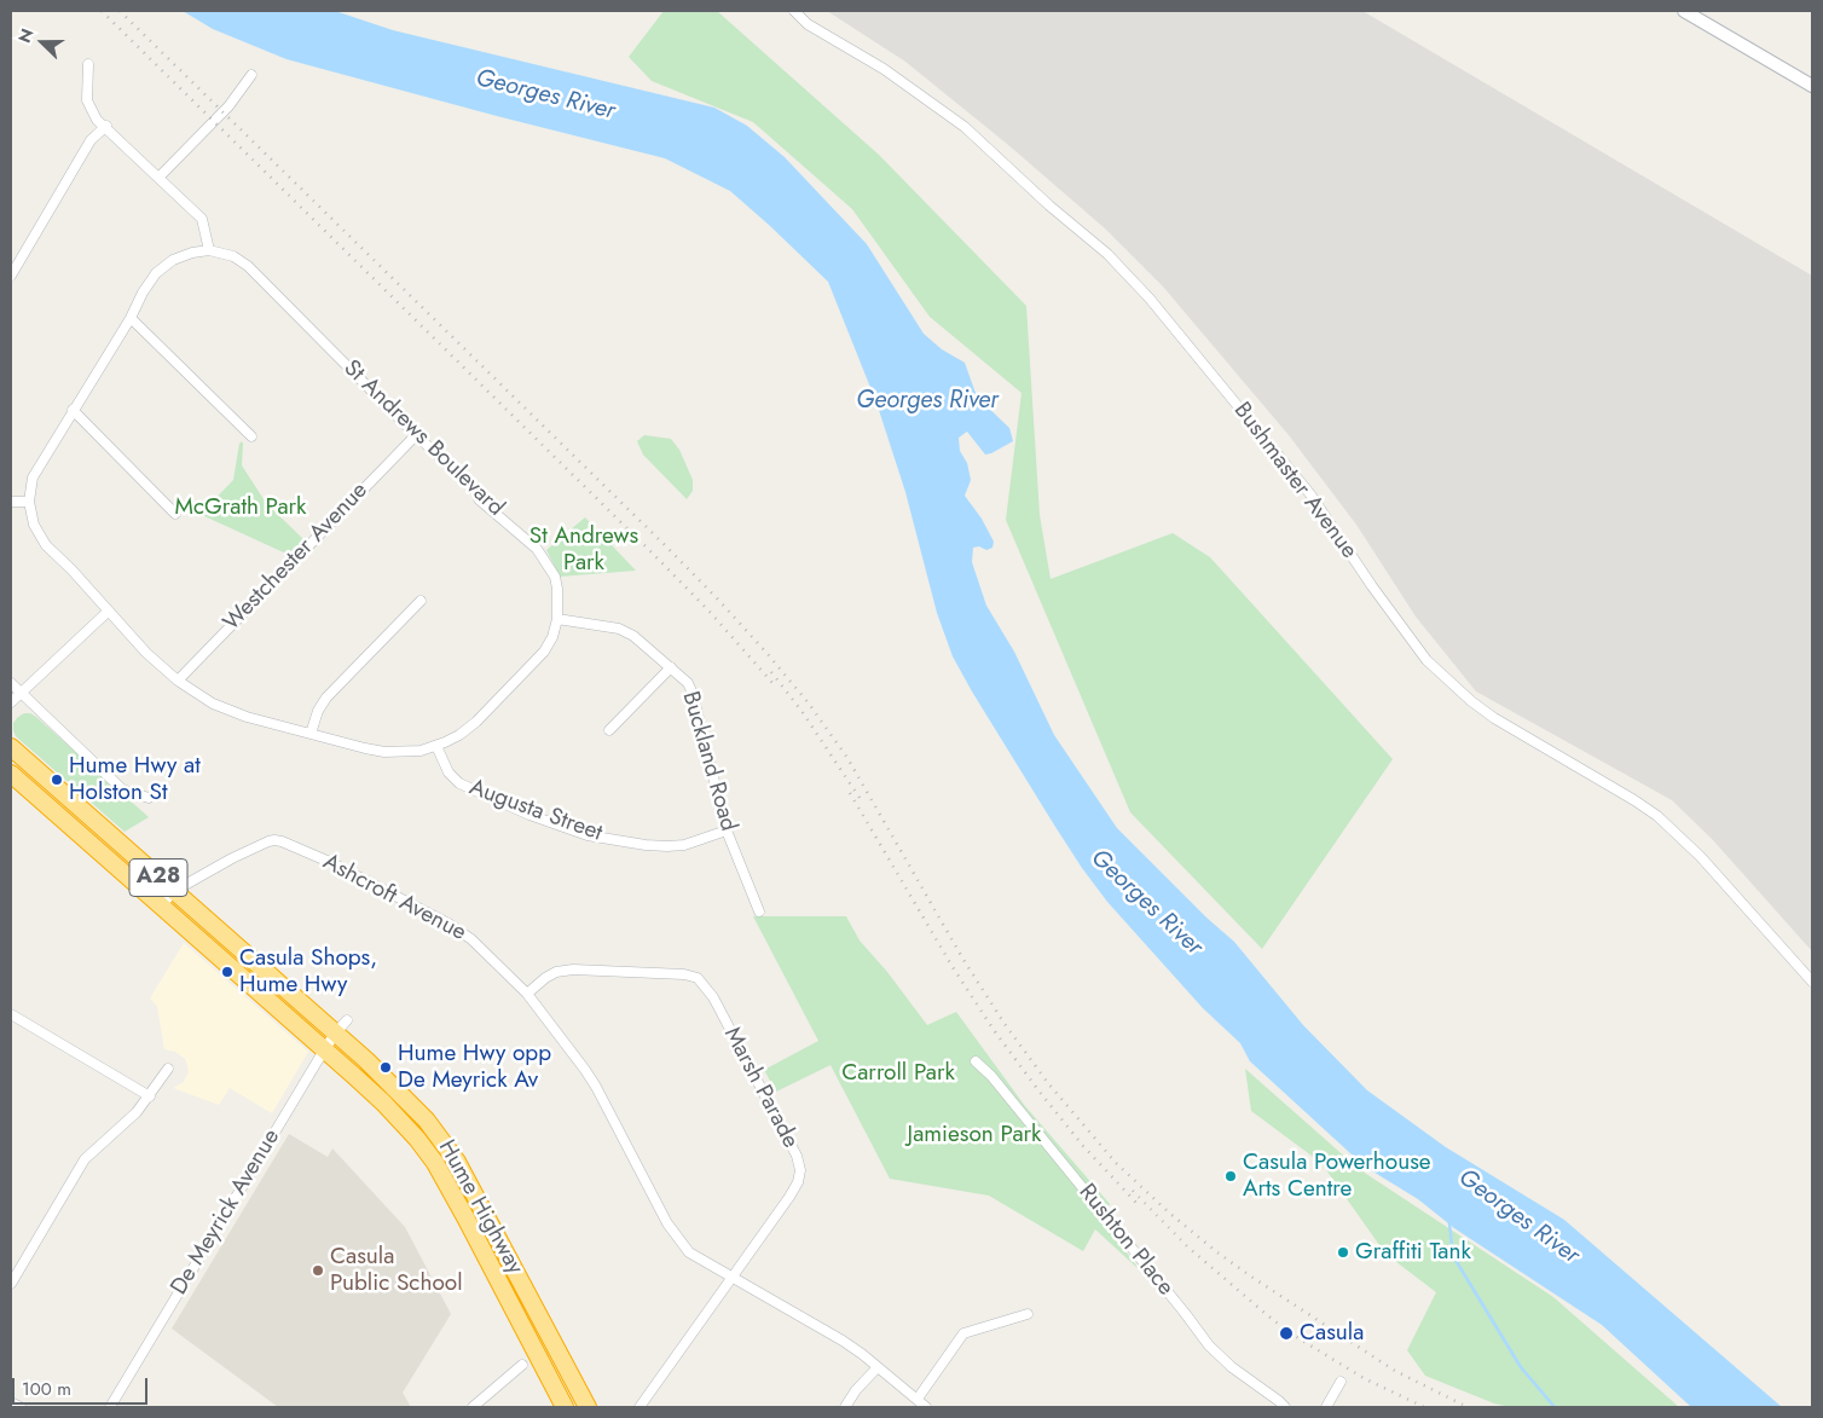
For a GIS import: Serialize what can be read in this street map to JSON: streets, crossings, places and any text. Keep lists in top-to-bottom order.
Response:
{
  "streets": {
    "highway": ["A28", "Hume Highway"],
    "street": [
      "St Andrews Boulevard",
      "Bushmaster Avenue",
      "Westchester Avenue",
      "Buckland Road",
      "Augusta Street",
      "Ashcroft Avenue",
      "Marsh Parade",
      "De Meyrick Avenue",
      "Rushton Place"
    ]
  },
  "crossings": [
    ["St Andrews Boulevard", "Westchester Avenue"],
    ["St Andrews Boulevard", "Buckland Road"],
    ["St Andrews Boulevard", "Augusta Street"],
    ["Buckland Road", "Augusta Street"],
    ["Ashcroft Avenue", "Marsh Parade"],
    ["Ashcroft Avenue", "Hume Highway"],
    ["Hume Highway", "De Meyrick Avenue"]
  ],
  "water": ["Georges River"],
  "parks": [
    "McGrath Park",
    "St Andrews Park",
    "Carroll Park",
    "Jamieson Park"
  ],
  "places": [
    "Hume Hwy at Holston St",
    "Casula Shops, Hume Hwy",
    "Hume Hwy opp De Meyrick Av",
    "Casula Powerhouse Arts Centre",
    "Graffiti Tank",
    "Casula Public School",
    "Casula"
  ],
  "scale_bar": "100 m",
  "north": "left"
}
